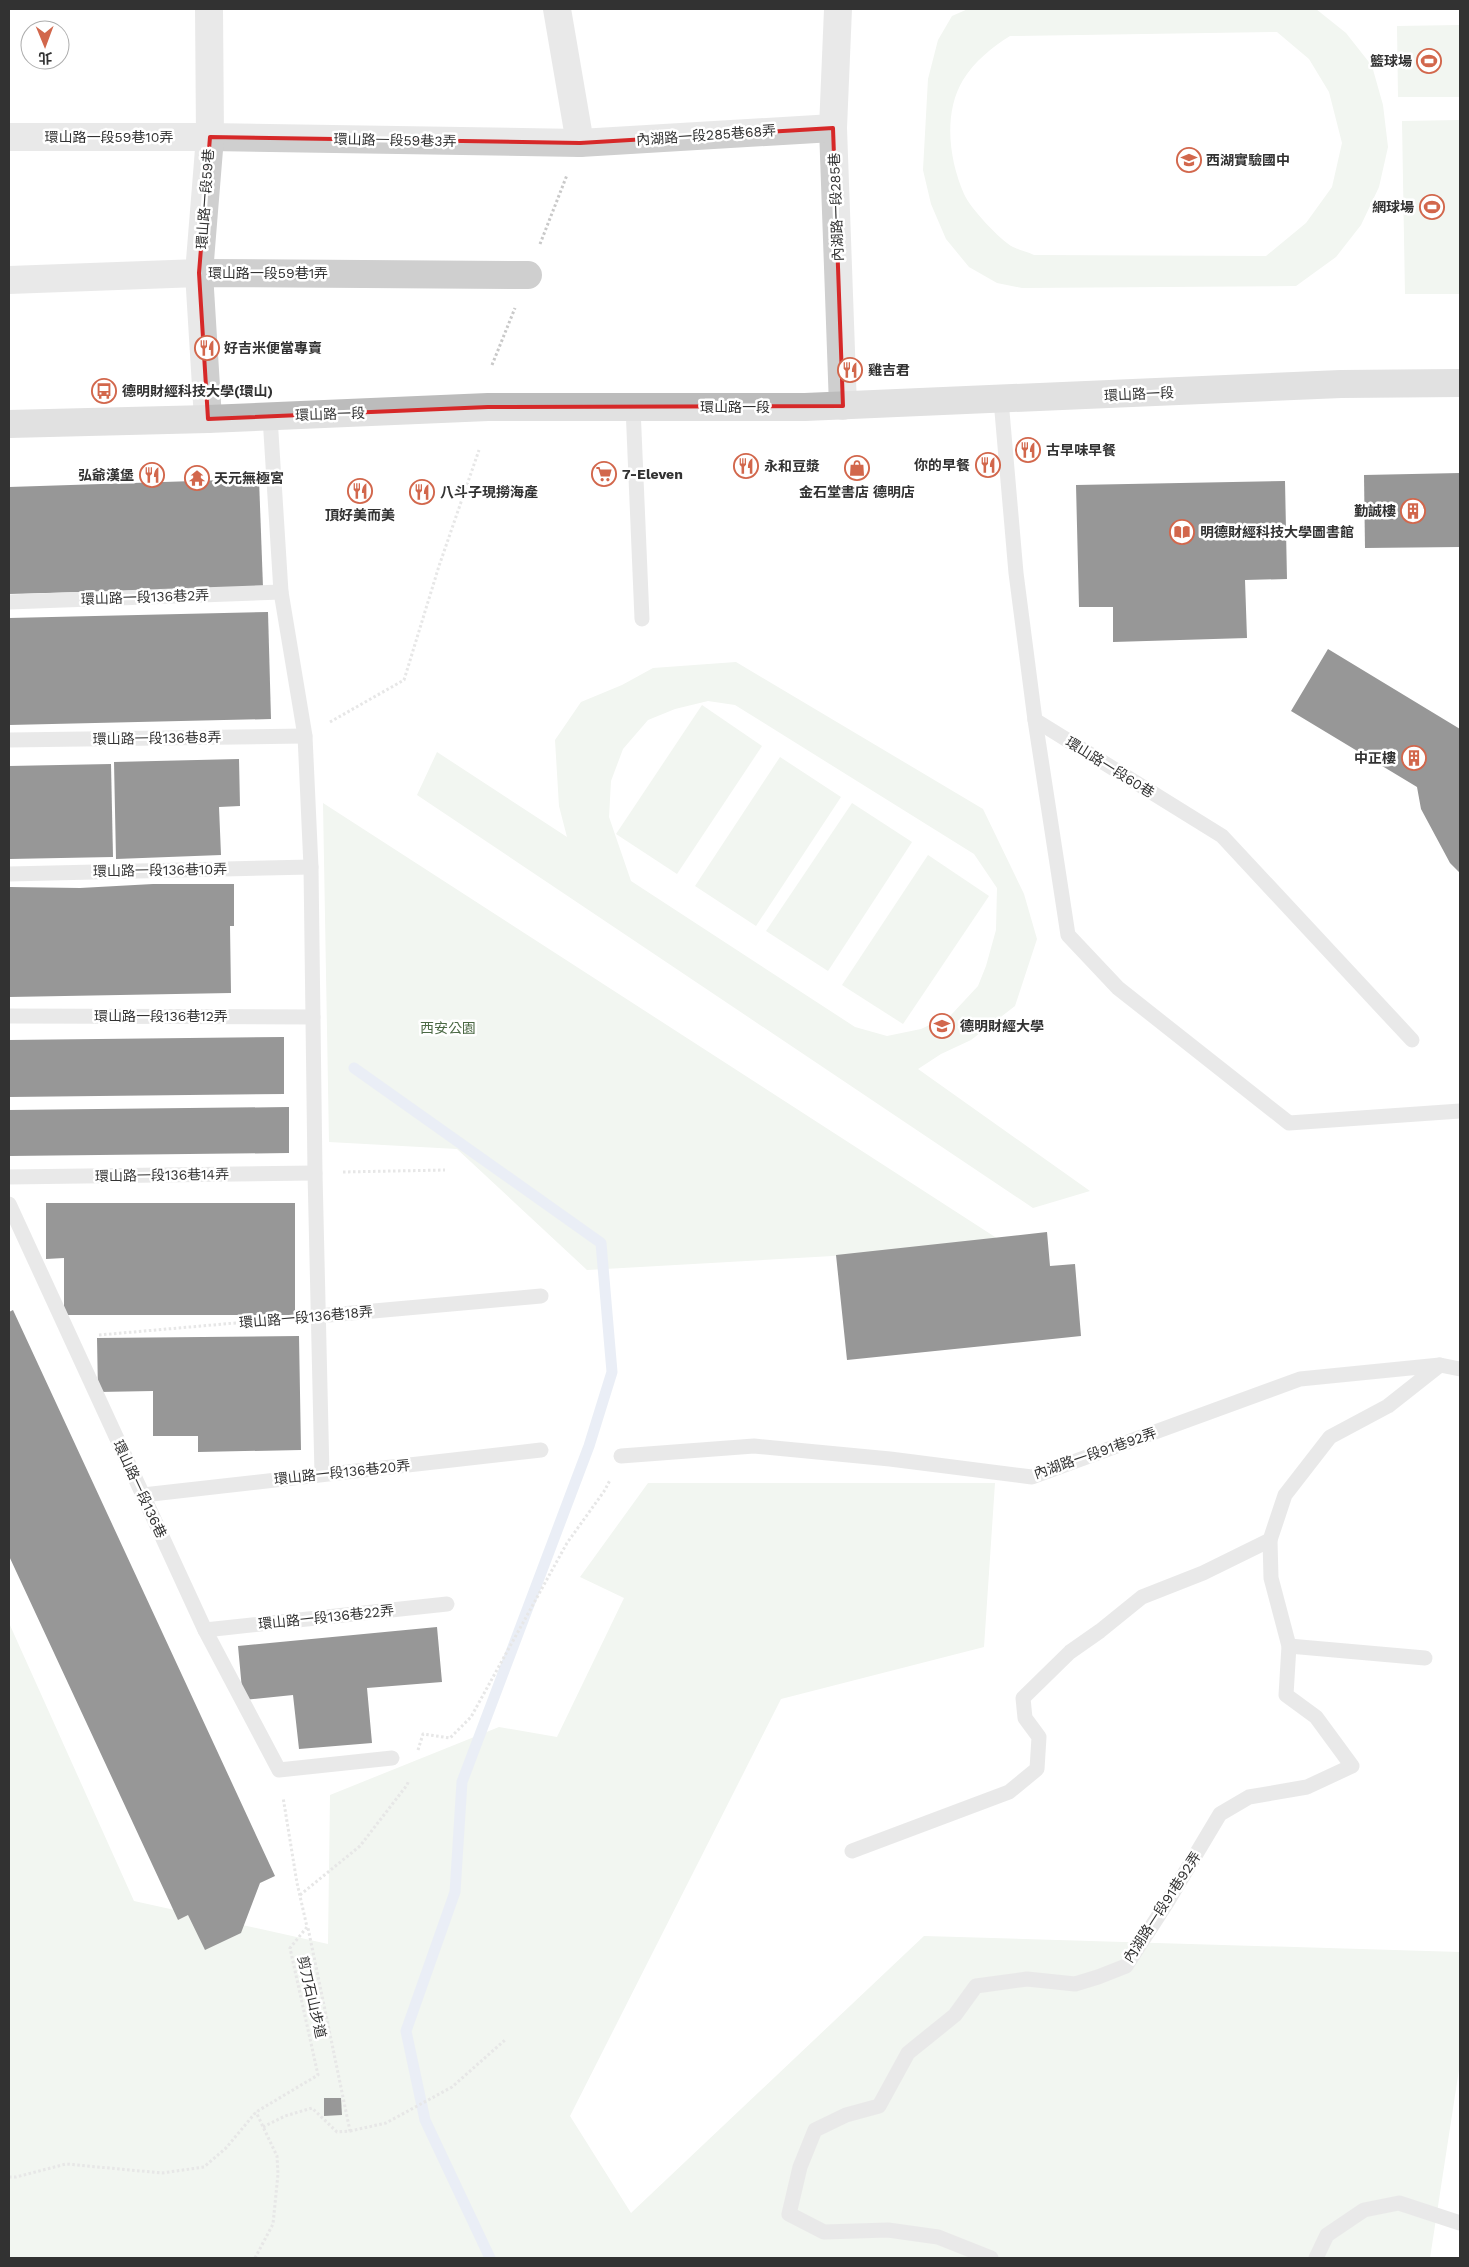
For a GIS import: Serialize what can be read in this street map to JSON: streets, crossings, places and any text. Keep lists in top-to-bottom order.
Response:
{
  "streets": {
    "street": [
      "內湖路一段285巷68弄",
      "環山路一段59巷10弄",
      "環山路一段59巷3弄",
      "環山路一段59巷",
      "內湖路一段285巷",
      "環山路一段59巷1弄",
      "環山路一段"
    ],
    "lane": [
      "環山路一段136巷2弄",
      "環山路一段136巷8弄",
      "環山路一段60巷",
      "環山路一段136巷10弄",
      "環山路一段136巷12弄",
      "環山路一段136巷14弄",
      "環山路一段136巷18弄",
      "內湖路一段91巷92弄",
      "環山路一段136巷20弄",
      "環山路一段136巷",
      "環山路一段136巷22弄"
    ],
    "path": ["剪刀石山步道"]
  },
  "crossings": [
    ["內湖路一段285巷68弄", "環山路一段59巷3弄"],
    ["內湖路一段285巷68弄", "內湖路一段285巷"],
    ["環山路一段59巷10弄", "環山路一段59巷3弄"],
    ["環山路一段59巷10弄", "環山路一段59巷"],
    ["環山路一段59巷3弄", "環山路一段59巷"],
    ["環山路一段59巷", "環山路一段59巷1弄"],
    ["環山路一段59巷", "環山路一段"],
    ["內湖路一段285巷", "環山路一段"],
    ["環山路一段136巷18弄", "環山路一段136巷"],
    ["環山路一段136巷20弄", "環山路一段136巷"],
    ["環山路一段136巷", "環山路一段136巷22弄"]
  ],
  "parks": ["西安公園"],
  "places": {
    "sports": ["籃球場", "網球場"],
    "school or university": ["西湖實驗國中", "德明財經大學"],
    "restaurant": [
      "好吉米便當專賣",
      "雞吉君",
      "古早味早餐",
      "你的早餐",
      "永和豆漿",
      "弘爺漢堡",
      "頂好美而美",
      "八斗子現撈海產"
    ],
    "bus stop": ["德明財經科技大學(環山)"],
    "shop": ["金石堂書店 德明店"],
    "supermarket": ["7-Eleven"],
    "temple": ["天元無極宮"],
    "building": ["勤誠樓", "中正樓"],
    "library": ["明德財經科技大學圖書館"]
  },
  "north": "bottom"
}
